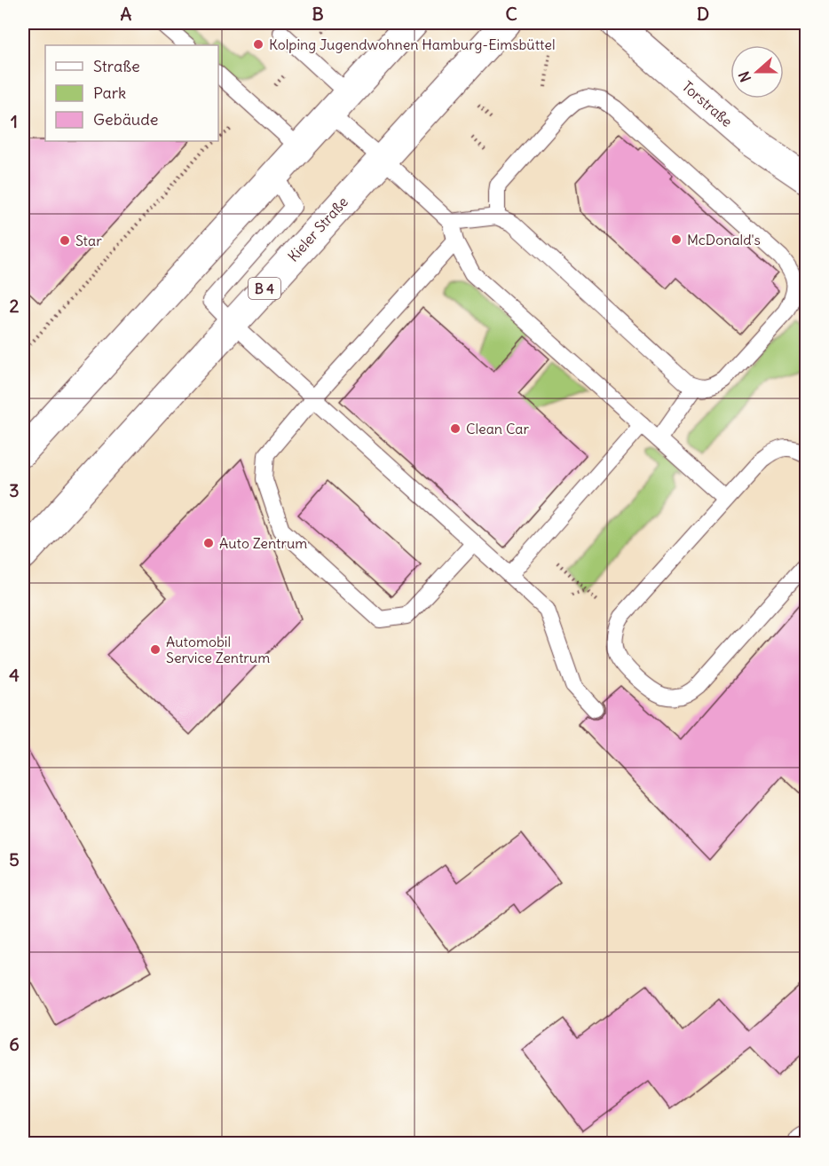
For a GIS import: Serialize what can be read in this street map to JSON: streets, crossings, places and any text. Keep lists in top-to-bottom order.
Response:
{
  "streets": {
    "main road": ["Torstraße", "Kieler Straße", "B 4"]
  },
  "places": [
    "Kolping Jugendwohnen Hamburg-Eimsbüttel",
    "McDonald's",
    "Star",
    "Clean Car",
    "Auto Zentrum",
    "Automobil Service Zentrum"
  ],
  "legend": ["Straße", "Park", "Gebäude"],
  "north": "left",
  "grid": {
    "columns": [
      "A",
      "B",
      "C",
      "D"
    ],
    "rows": [
      "1",
      "2",
      "3",
      "4",
      "5",
      "6"
    ]
  }
}
